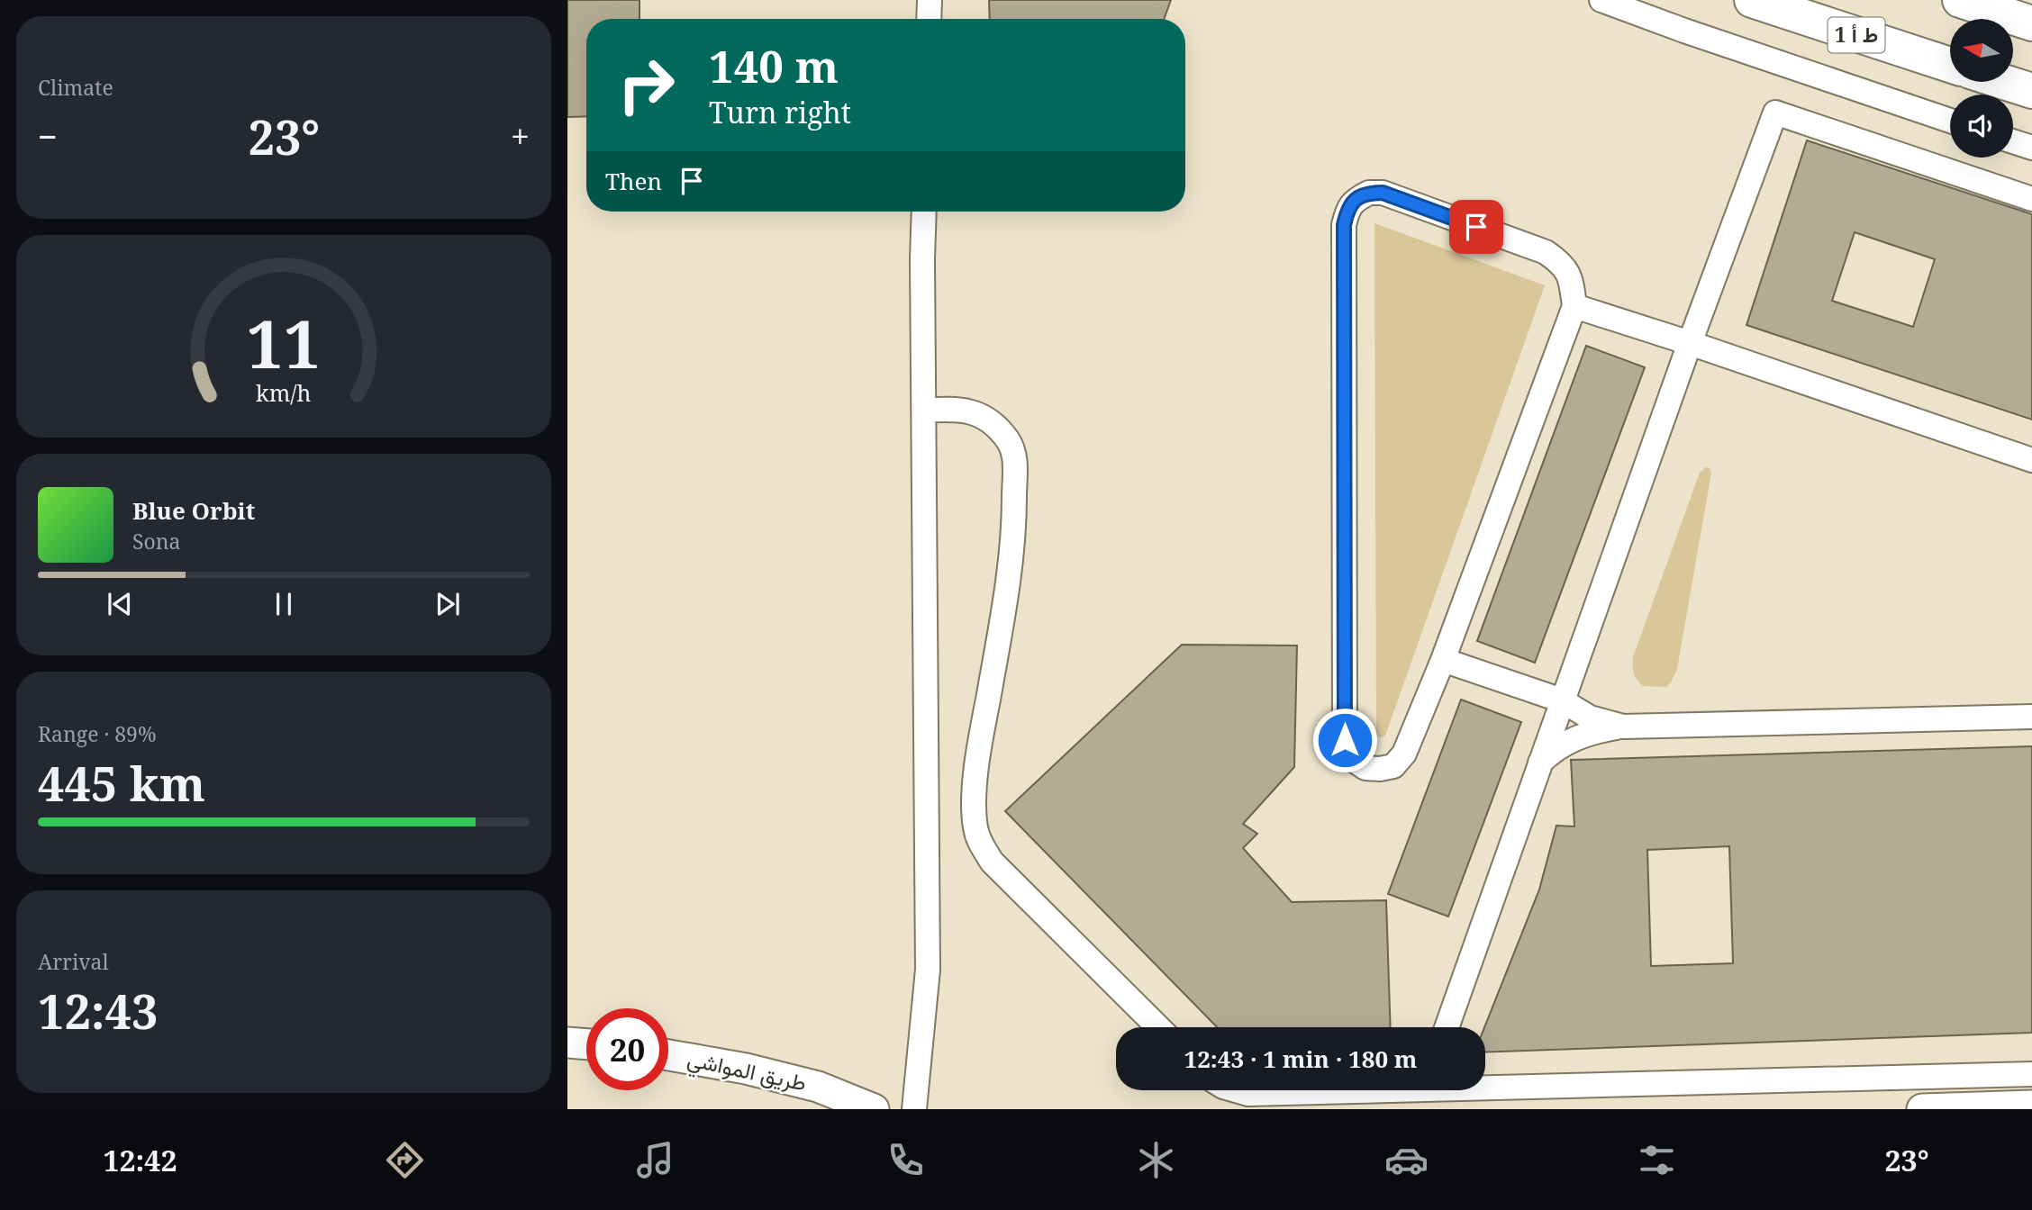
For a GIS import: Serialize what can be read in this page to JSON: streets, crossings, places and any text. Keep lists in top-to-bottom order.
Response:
{
  "streets": {
    "highway": ["ط أ 1"],
    "main road": ["طريق المواشي"]
  },
  "north": "left",
  "page": {
    "tile": [
      "Climate",
      ["Range · 89%", "445 km"],
      ["Arrival", "12:43"]
    ],
    "turn": ["140 m", "Turn right"],
    "heat": ["−", "23°", "+"],
    "then": "Then",
    "song": ["Blue Orbit", "Sona"],
    "limit": "20",
    "trip": "12:43 · 1 min · 180 m",
    "tabs": ["12:42", "23°"],
    "gauge": ["11", "km/h"]
  }
}
